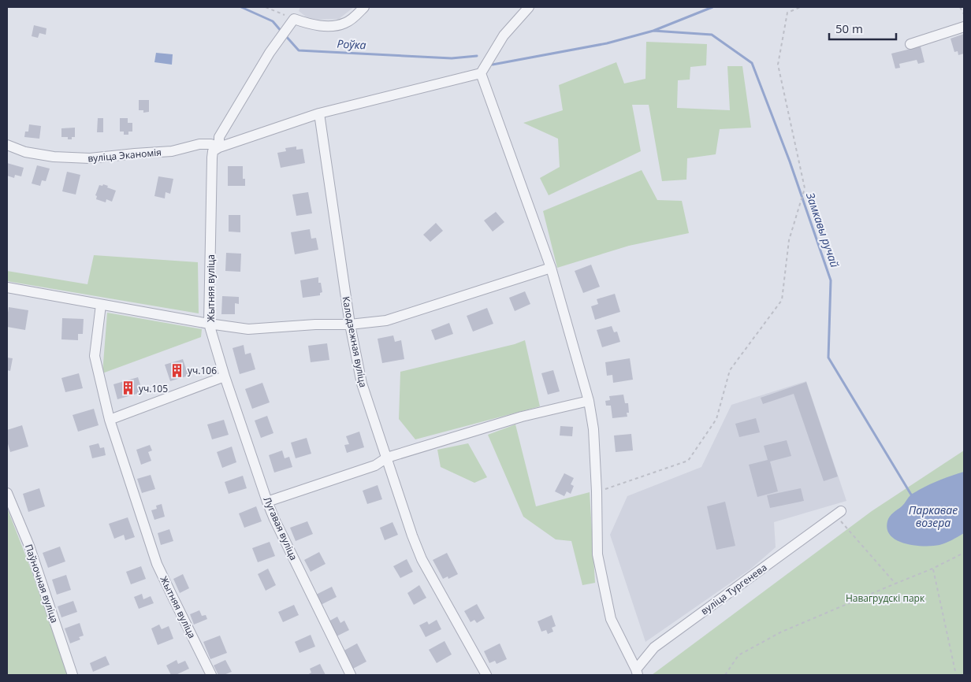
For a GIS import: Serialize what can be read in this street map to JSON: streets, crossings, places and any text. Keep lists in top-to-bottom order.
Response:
{
  "streets": {
    "street": [
      "вуліца Эканомія",
      "Жытняя вуліца",
      "Калодзежная вуліца",
      "Лугавая вуліца",
      "Паўночная вуліца",
      "вуліца Тургенева"
    ]
  },
  "crossings": [
    ["вуліца Эканомія", "Жытняя вуліца"],
    ["Жытняя вуліца", "Лугавая вуліца"]
  ],
  "water": ["Роўка", "Замкавы ручай", "Паркавае возера"],
  "parks": ["Навагрудскі парк"],
  "places": {
    "building": ["уч.106", "уч.105"]
  },
  "scale_bar": "50 m"
}
